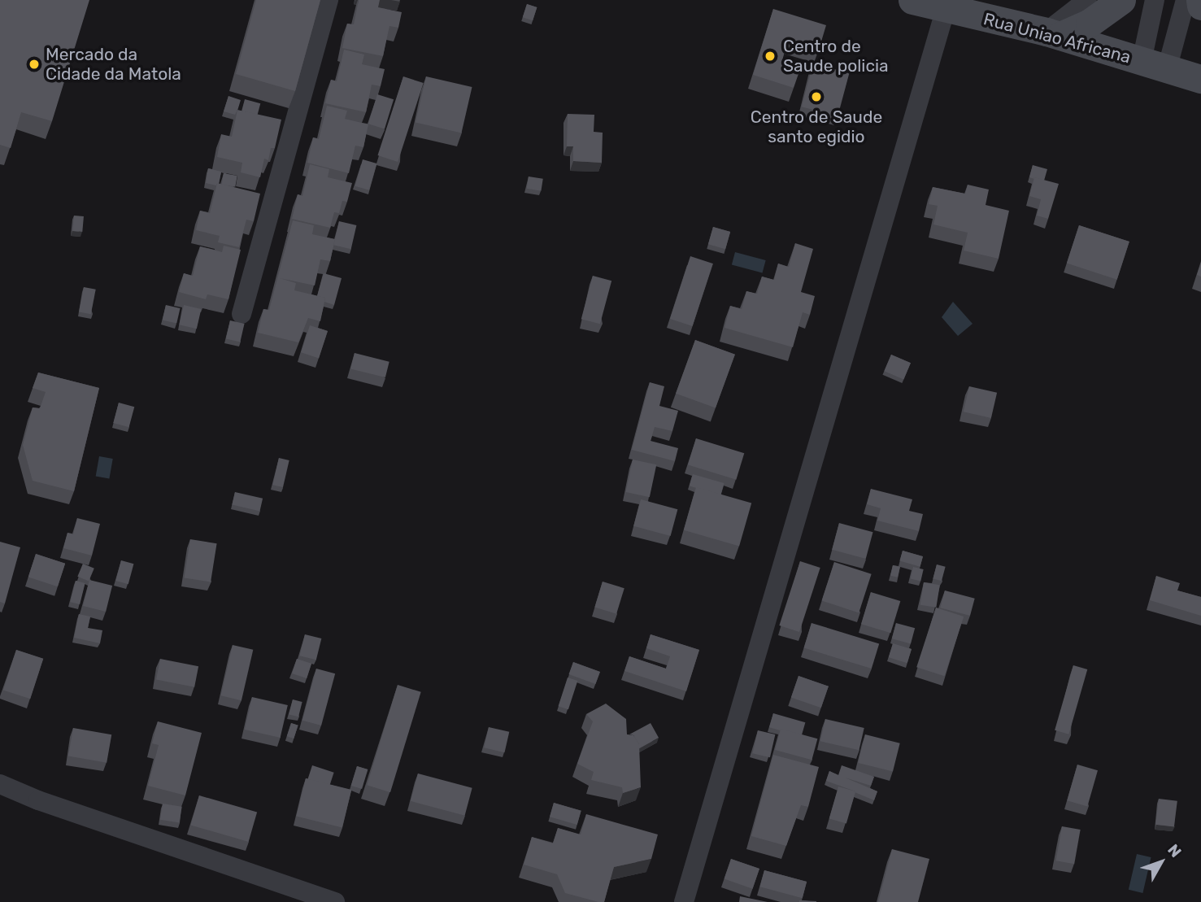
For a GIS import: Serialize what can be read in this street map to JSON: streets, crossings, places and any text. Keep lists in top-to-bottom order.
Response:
{
  "streets": {
    "main road": ["Rua Uniao Africana"]
  },
  "places": ["Centro de Saude policia", "Mercado da Cidade da Matola", "Centro de Saude santo egidio"],
  "north": "top right"
}
